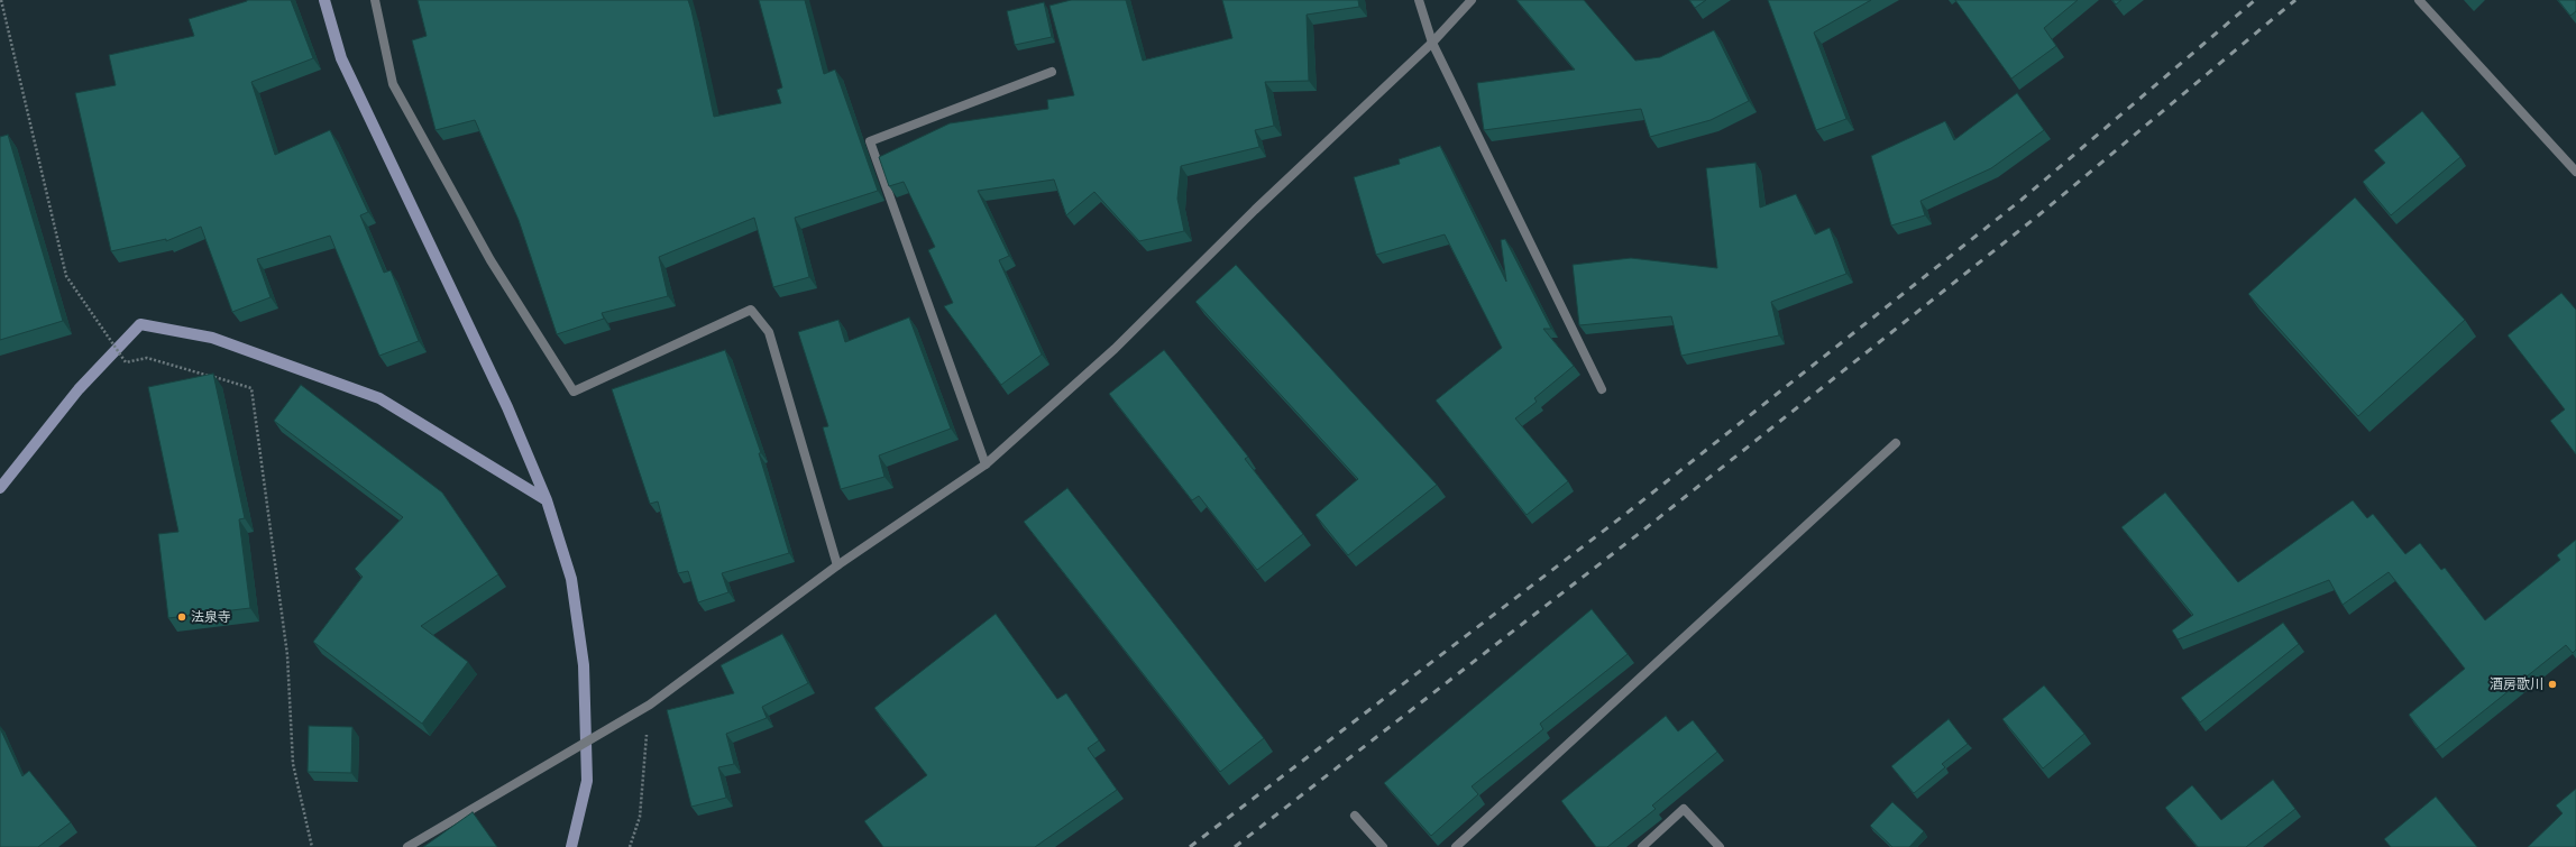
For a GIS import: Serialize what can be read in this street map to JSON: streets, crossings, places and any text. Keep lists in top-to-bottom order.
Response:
{
  "places": ["法泉寺", "酒房歌川"]
}
